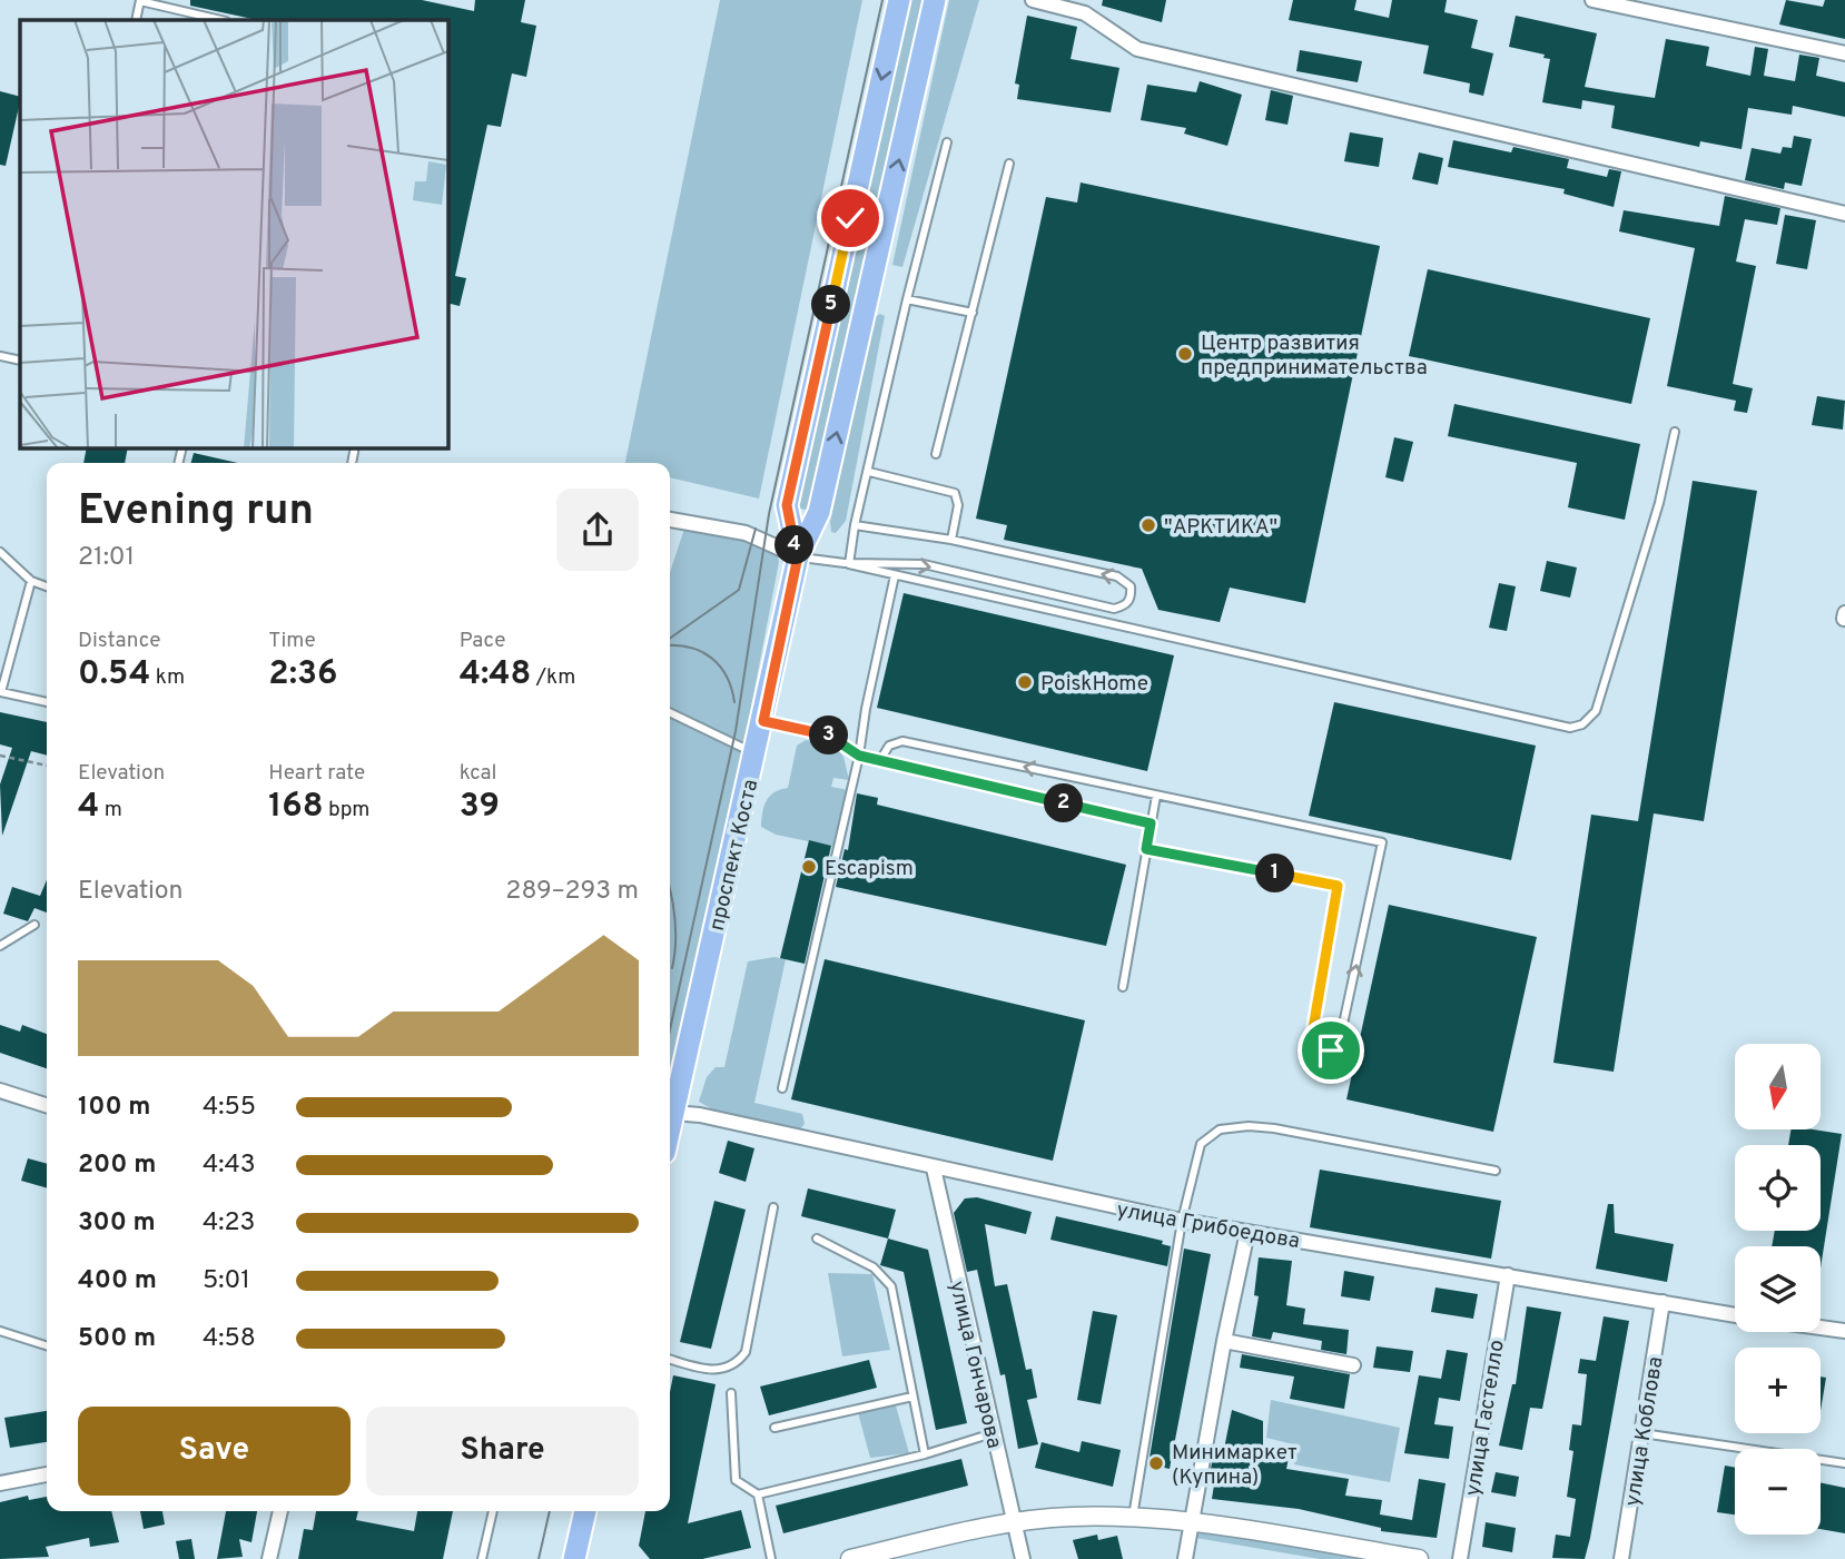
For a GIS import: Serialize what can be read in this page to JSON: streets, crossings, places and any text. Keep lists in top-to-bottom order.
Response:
{
  "streets": {
    "main road": ["проспект Коста"],
    "street": [
      "улица Грибоедова",
      "улица Гончарова",
      "улица Гастелло",
      "улица Коблова"
    ]
  },
  "crossings": [
    ["проспект Коста", "улица Грибоедова"],
    ["улица Грибоедова", "улица Гончарова"],
    ["улица Грибоедова", "улица Гастелло"],
    ["улица Грибоедова", "улица Коблова"]
  ],
  "places": [
    "Центр развития предпринимательства",
    "\"АРКТИКА\"",
    "PoiskHome",
    "Escapism",
    "Минимаркет (Купина)"
  ],
  "north": "bottom",
  "page": {
    "pins": [
      "5",
      "4",
      "3",
      "2",
      "1"
    ],
    "heading": ["Evening run", "21:01"],
    "stats": [
      ["Distance", "0.54 km"],
      ["Time", "2:36"],
      ["Pace", "4:48 /km"],
      ["Elevation", "4 m"],
      ["Heart rate", "168 bpm"],
      ["kcal", "39"]
    ],
    "chart": ["Elevation", "289–293 m"],
    "map_buttons": ["+", "−"],
    "list": [
      {
        "name": "100 m",
        "note": "4:55"
      },
      {
        "name": "200 m",
        "note": "4:43"
      },
      {
        "name": "300 m",
        "note": "4:23"
      },
      {
        "name": "400 m",
        "note": "5:01"
      },
      {
        "name": "500 m",
        "note": "4:58"
      }
    ],
    "buttons": ["Save", "Share"]
  }
}
